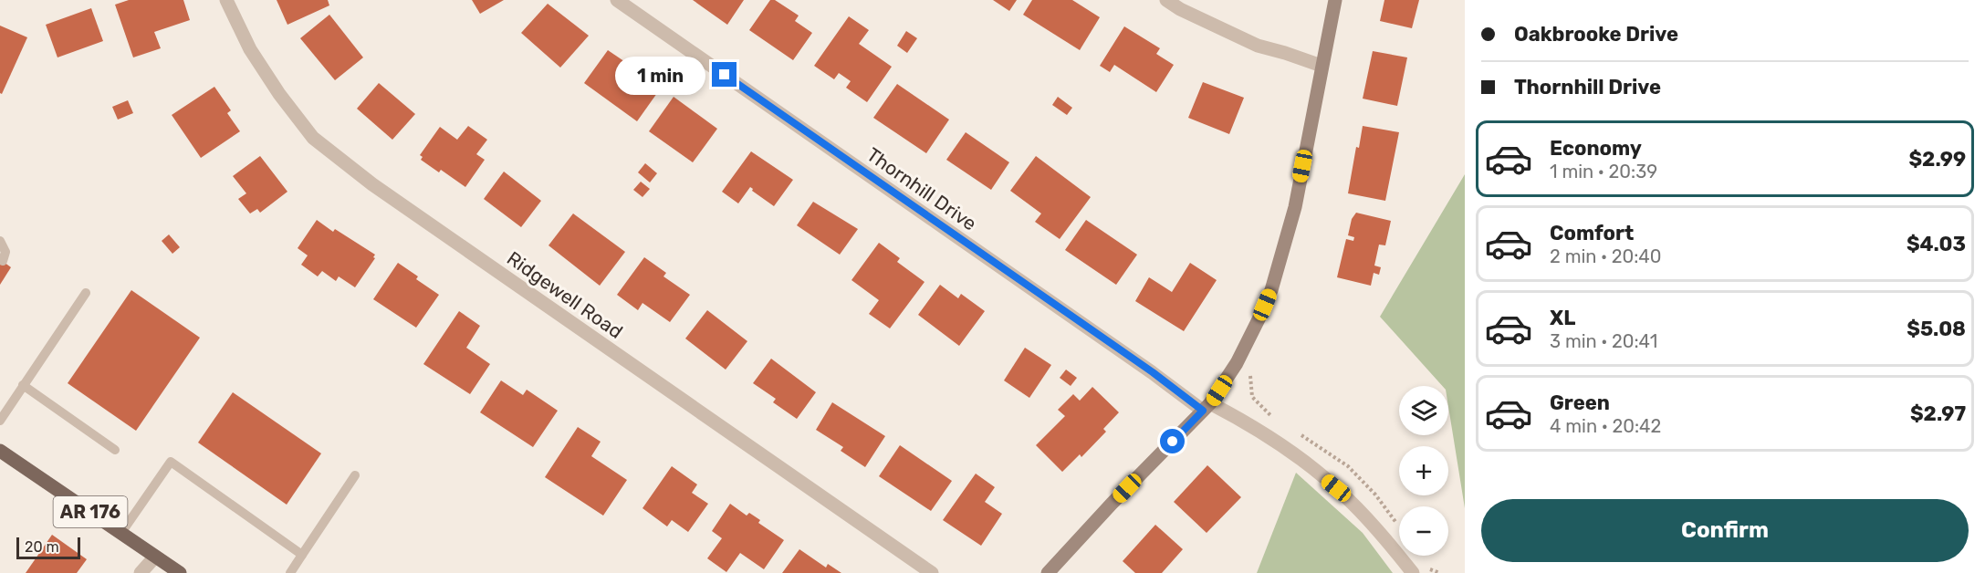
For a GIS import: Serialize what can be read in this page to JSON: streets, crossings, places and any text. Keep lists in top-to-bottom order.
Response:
{
  "streets": {
    "main road": ["AR 176"],
    "street": ["Thornhill Drive", "Ridgewell Road"]
  },
  "scale_bar": "20 m",
  "page": {
    "banner": ["Oakbrooke Drive", "Thornhill Drive"],
    "bubble": "1 min",
    "list": [
      {
        "name": "Economy",
        "note": "1 min · 20:39",
        "value": "$2.99"
      },
      {
        "name": "Comfort",
        "note": "2 min · 20:40",
        "value": "$4.03"
      },
      {
        "name": "XL",
        "note": "3 min · 20:41",
        "value": "$5.08"
      },
      {
        "name": "Green",
        "note": "4 min · 20:42",
        "value": "$2.97"
      }
    ],
    "map_buttons": ["+", "−"],
    "buttons": "Confirm",
    "scale": "20 m"
  }
}
